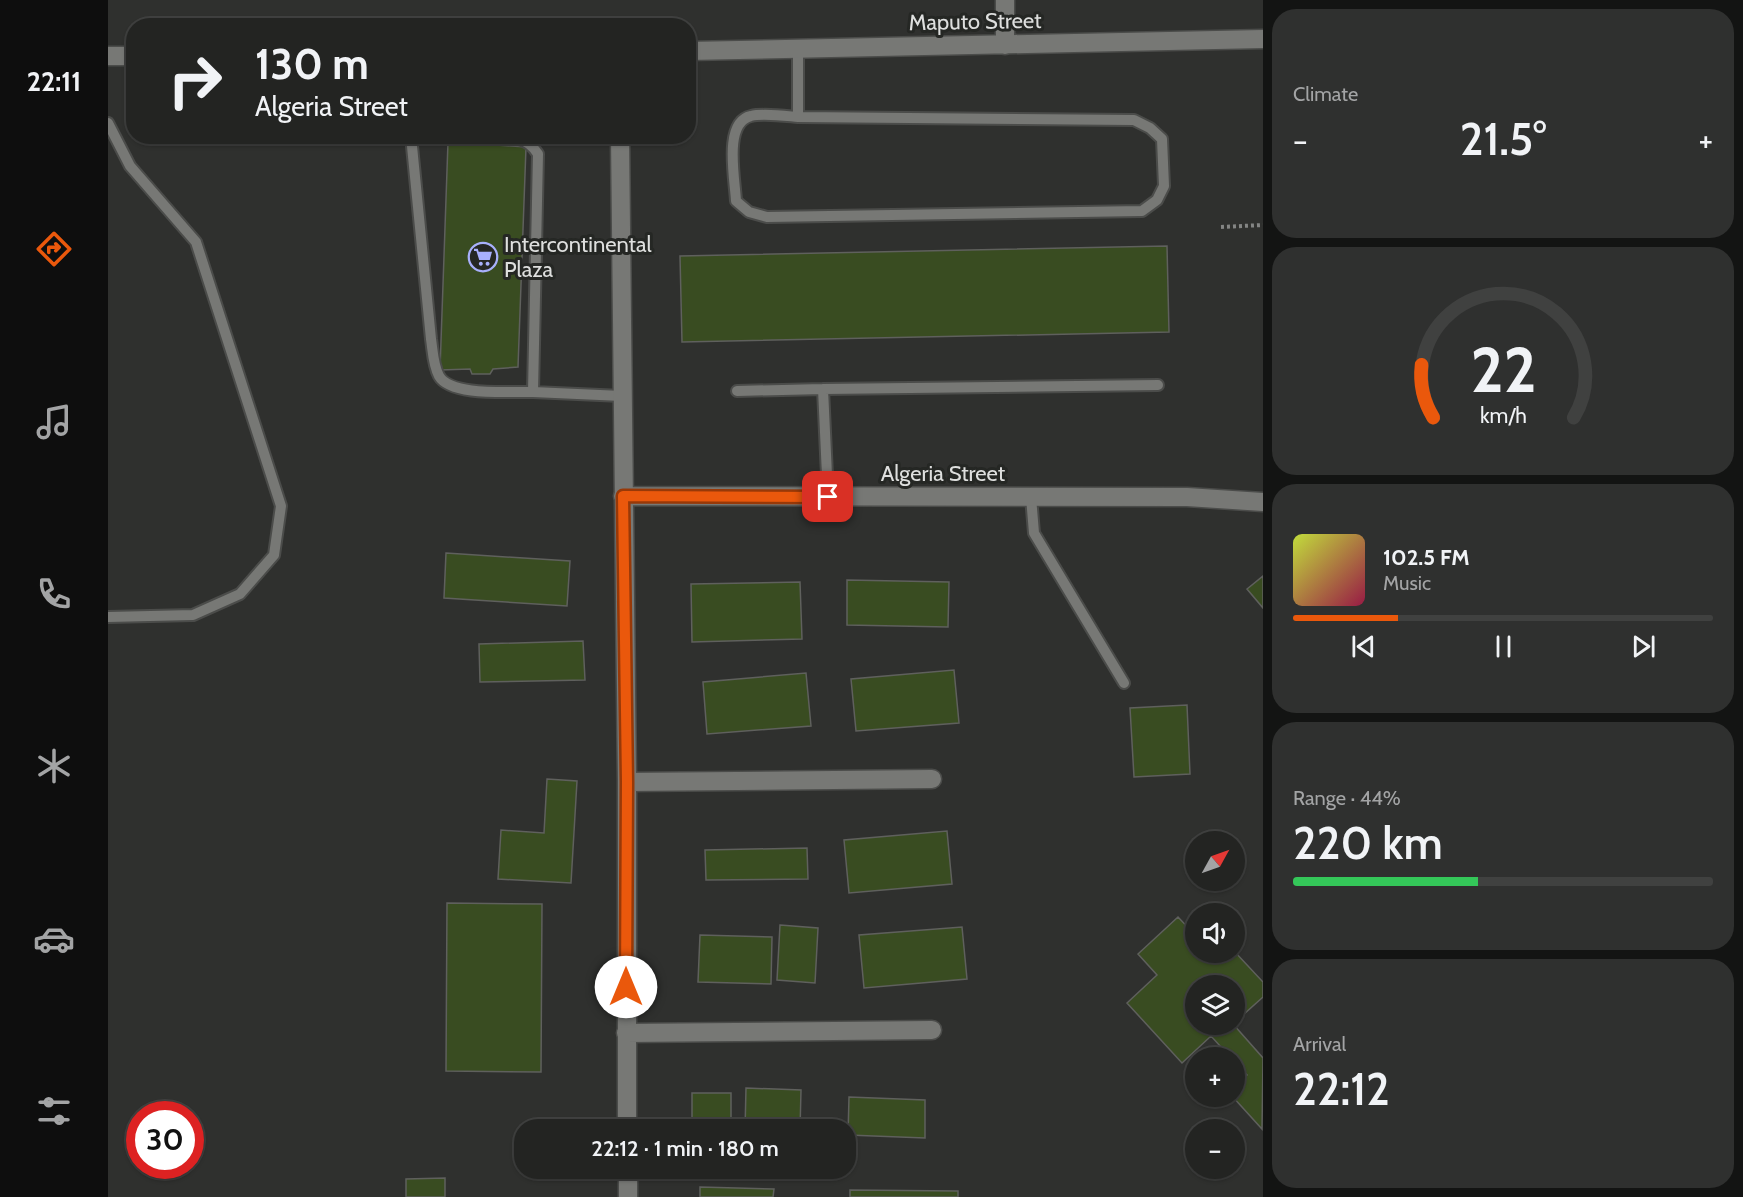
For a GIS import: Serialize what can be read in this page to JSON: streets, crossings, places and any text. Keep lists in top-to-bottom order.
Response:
{
  "streets": {
    "street": ["Maputo Street", "Algeria Street"]
  },
  "places": {
    "supermarket": ["Intercontinental Plaza"]
  },
  "north": "top right",
  "page": {
    "tabs": "22:11",
    "tile": [
      "Climate",
      ["Range · 44%", "220 km"],
      ["Arrival", "22:12"]
    ],
    "turn": ["130 m", "Algeria Street"],
    "heat": ["−", "21.5°", "+"],
    "song": ["102.5 FM", "Music"],
    "map_buttons": ["+", "−"],
    "limit": "30",
    "trip": "22:12 · 1 min · 180 m",
    "gauge": ["22", "km/h"]
  }
}
